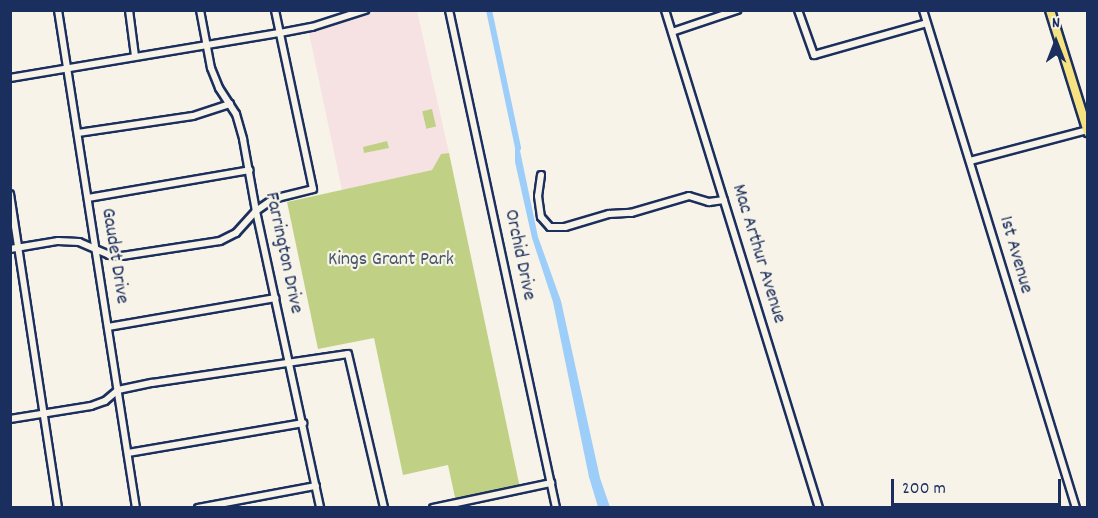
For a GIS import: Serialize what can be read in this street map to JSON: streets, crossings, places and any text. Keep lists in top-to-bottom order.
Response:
{
  "streets": {
    "street": [
      "Farrington Drive",
      "Mac Arthur Avenue",
      "Orchid Drive",
      "1st Avenue",
      "Gaudet Drive"
    ]
  },
  "parks": ["Kings Grant Park"],
  "scale_bar": "200 m",
  "north": "top"
}
